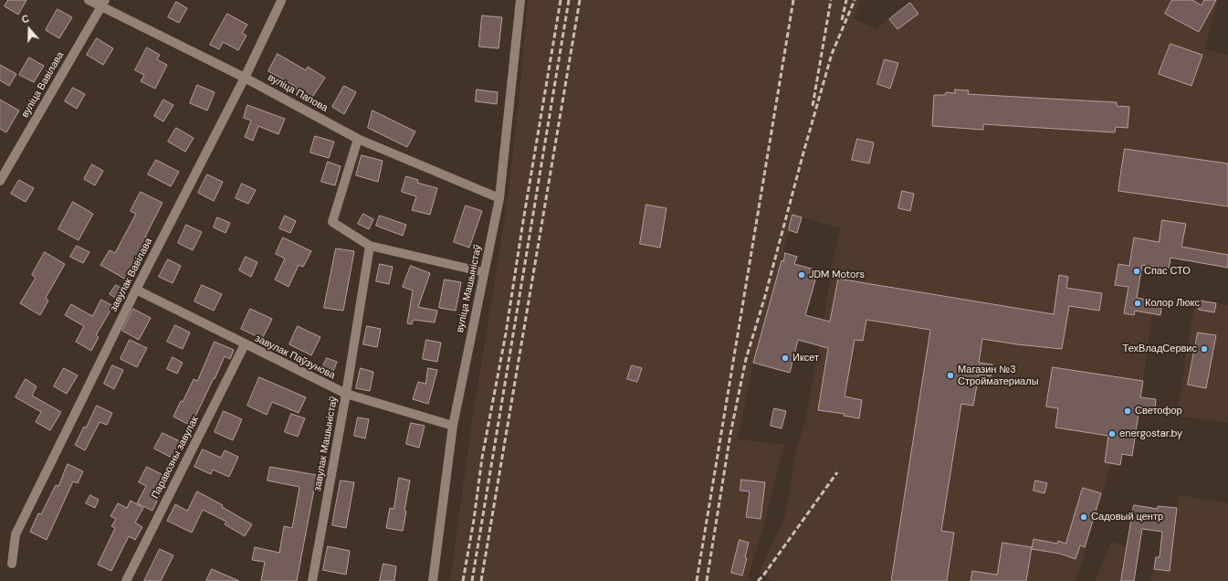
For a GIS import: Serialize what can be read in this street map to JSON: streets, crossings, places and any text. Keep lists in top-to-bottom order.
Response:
{
  "streets": {
    "street": [
      "вуліца Вавілава",
      "вуліца Папова",
      "завулак Вавілава",
      "вуліца Машыністаў",
      "завулак Паўзунова",
      "завулак Машыністаў",
      "Паравозны завулак"
    ]
  },
  "crossings": [
    ["вуліца Вавілава", "вуліца Папова"],
    ["вуліца Папова", "завулак Вавілава"],
    ["вуліца Папова", "вуліца Машыністаў"],
    ["завулак Вавілава", "завулак Паўзунова"],
    ["вуліца Машыністаў", "завулак Паўзунова"],
    ["завулак Паўзунова", "завулак Машыністаў"],
    ["завулак Паўзунова", "Паравозны завулак"]
  ],
  "places": [
    "Спас СТО",
    "JDM Motors",
    "Колор Люкс",
    "ТехВладСервис",
    "Иксет",
    "Магазин №3 Стройматериалы",
    "Светофор",
    "energostar.by",
    "Садовый центр"
  ],
  "north": "top"
}
